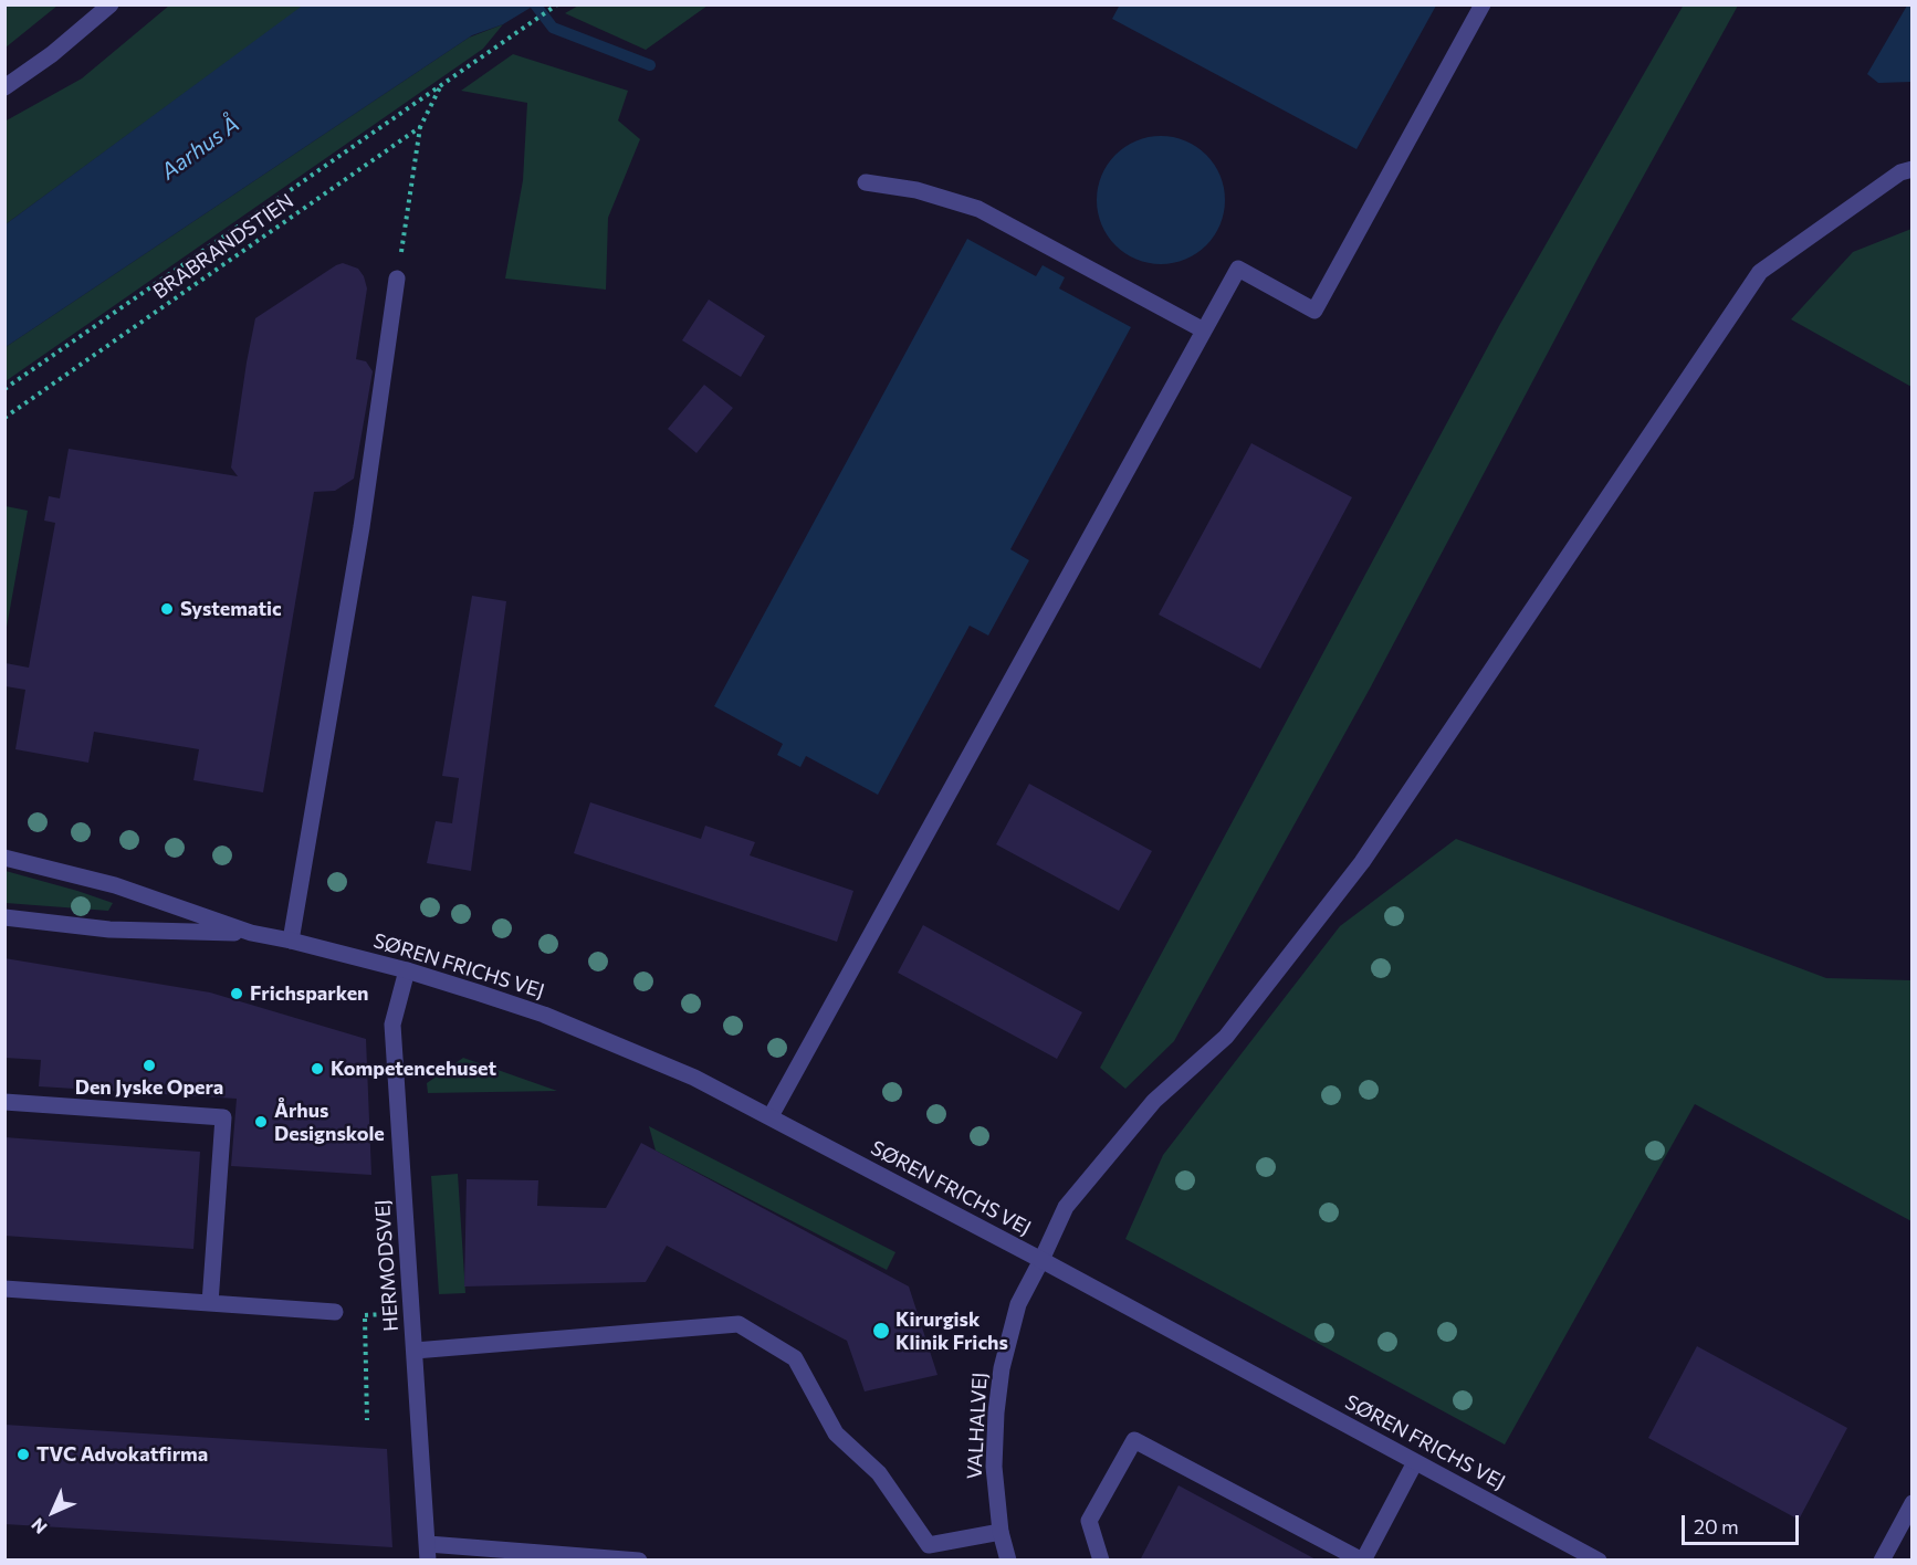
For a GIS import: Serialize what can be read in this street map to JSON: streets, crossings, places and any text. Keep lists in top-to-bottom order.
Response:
{
  "streets": {
    "street": ["SØREN FRICHS VEJ", "HERMODSVEJ", "VALHALVEJ"],
    "path": ["BRABRANDSTIEN"]
  },
  "crossings": [
    ["SØREN FRICHS VEJ", "HERMODSVEJ"],
    ["SØREN FRICHS VEJ", "VALHALVEJ"]
  ],
  "water": ["Aarhus Å"],
  "places": [
    "Systematic",
    "Frichsparken",
    "Den Jyske Opera",
    "Kompetencehuset",
    "Århus Designskole",
    "Kirurgisk Klinik Frichs",
    "TVC Advokatfirma"
  ],
  "scale_bar": "20 m",
  "north": "bottom left"
}
